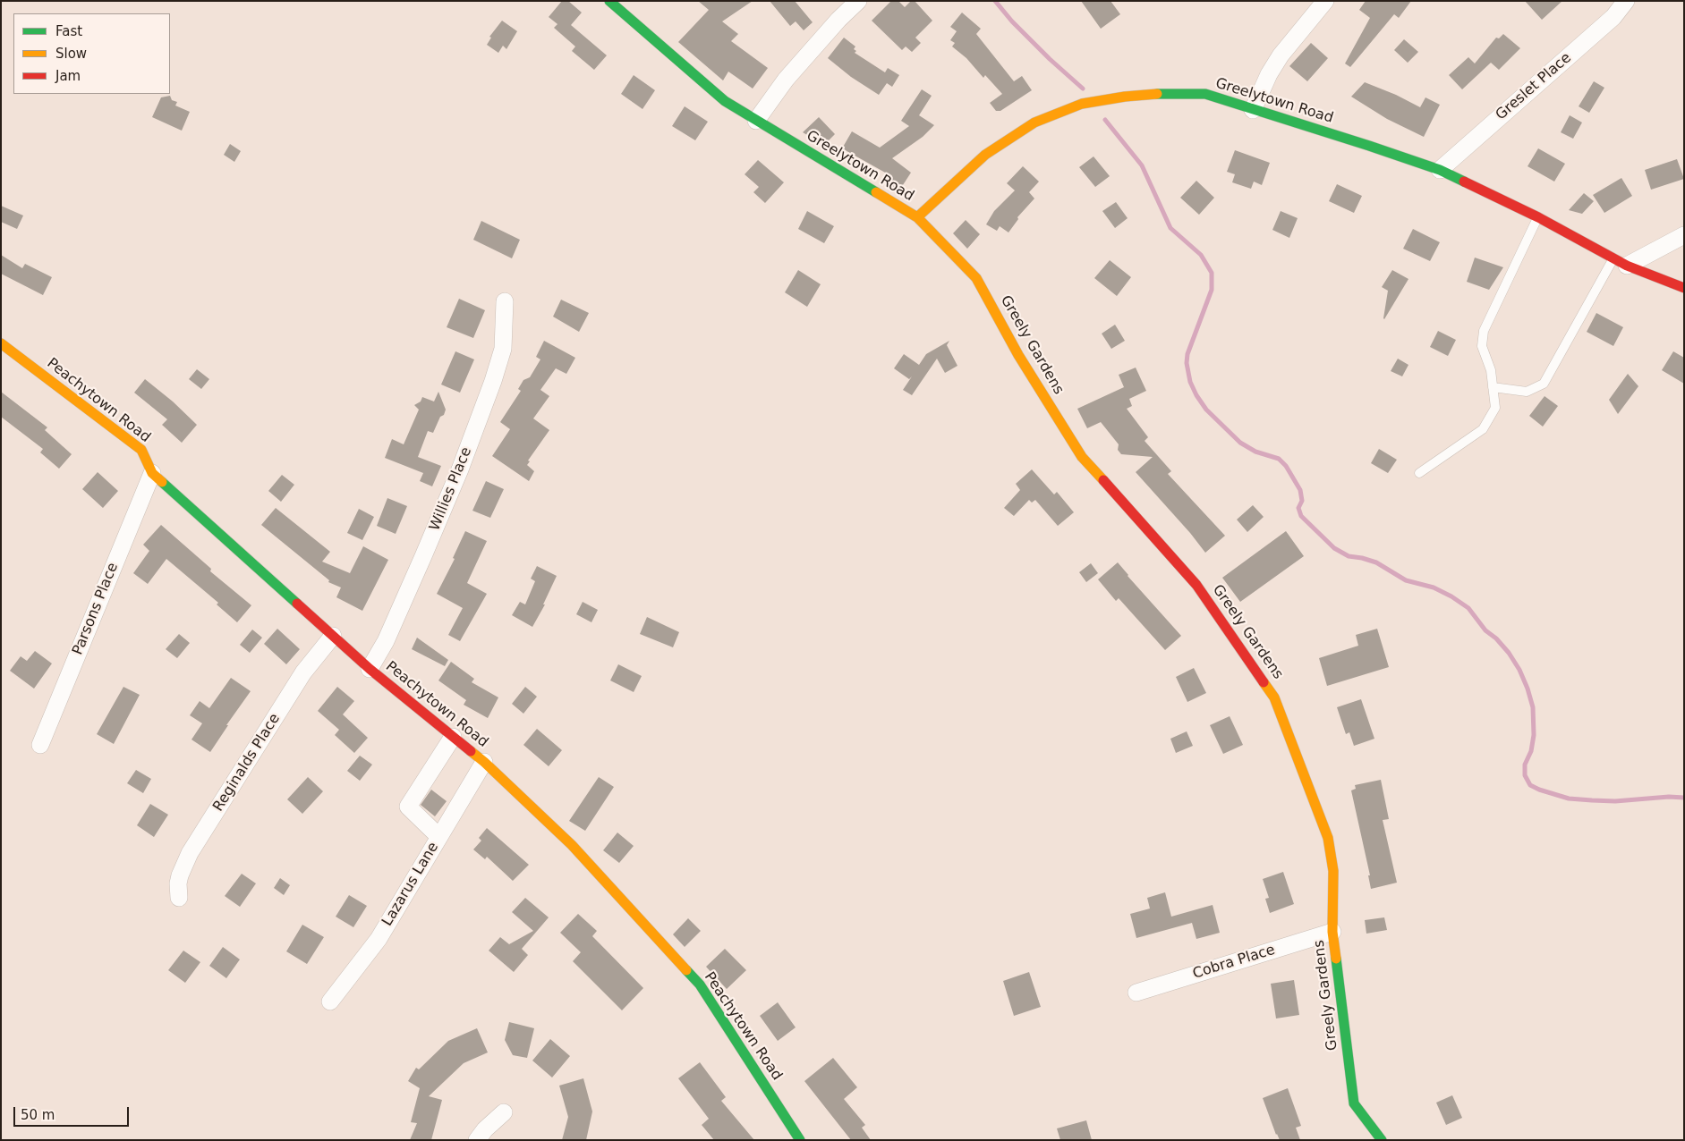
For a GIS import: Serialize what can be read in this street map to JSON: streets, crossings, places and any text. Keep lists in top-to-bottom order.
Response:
{
  "streets": {
    "street": [
      "Greslet Place",
      "Greelytown Road",
      "Greely Gardens",
      "Peachytown Road",
      "Willies Place",
      "Parsons Place",
      "Reginalds Place",
      "Lazarus Lane",
      "Cobra Place"
    ]
  },
  "crossings": [
    ["Greslet Place", "Greelytown Road"],
    ["Greelytown Road", "Greely Gardens"],
    ["Greely Gardens", "Cobra Place"],
    ["Peachytown Road", "Willies Place"],
    ["Peachytown Road", "Parsons Place"],
    ["Peachytown Road", "Reginalds Place"],
    ["Peachytown Road", "Lazarus Lane"]
  ],
  "legend": ["Fast", "Slow", "Jam"],
  "scale_bar": "50 m"
}
